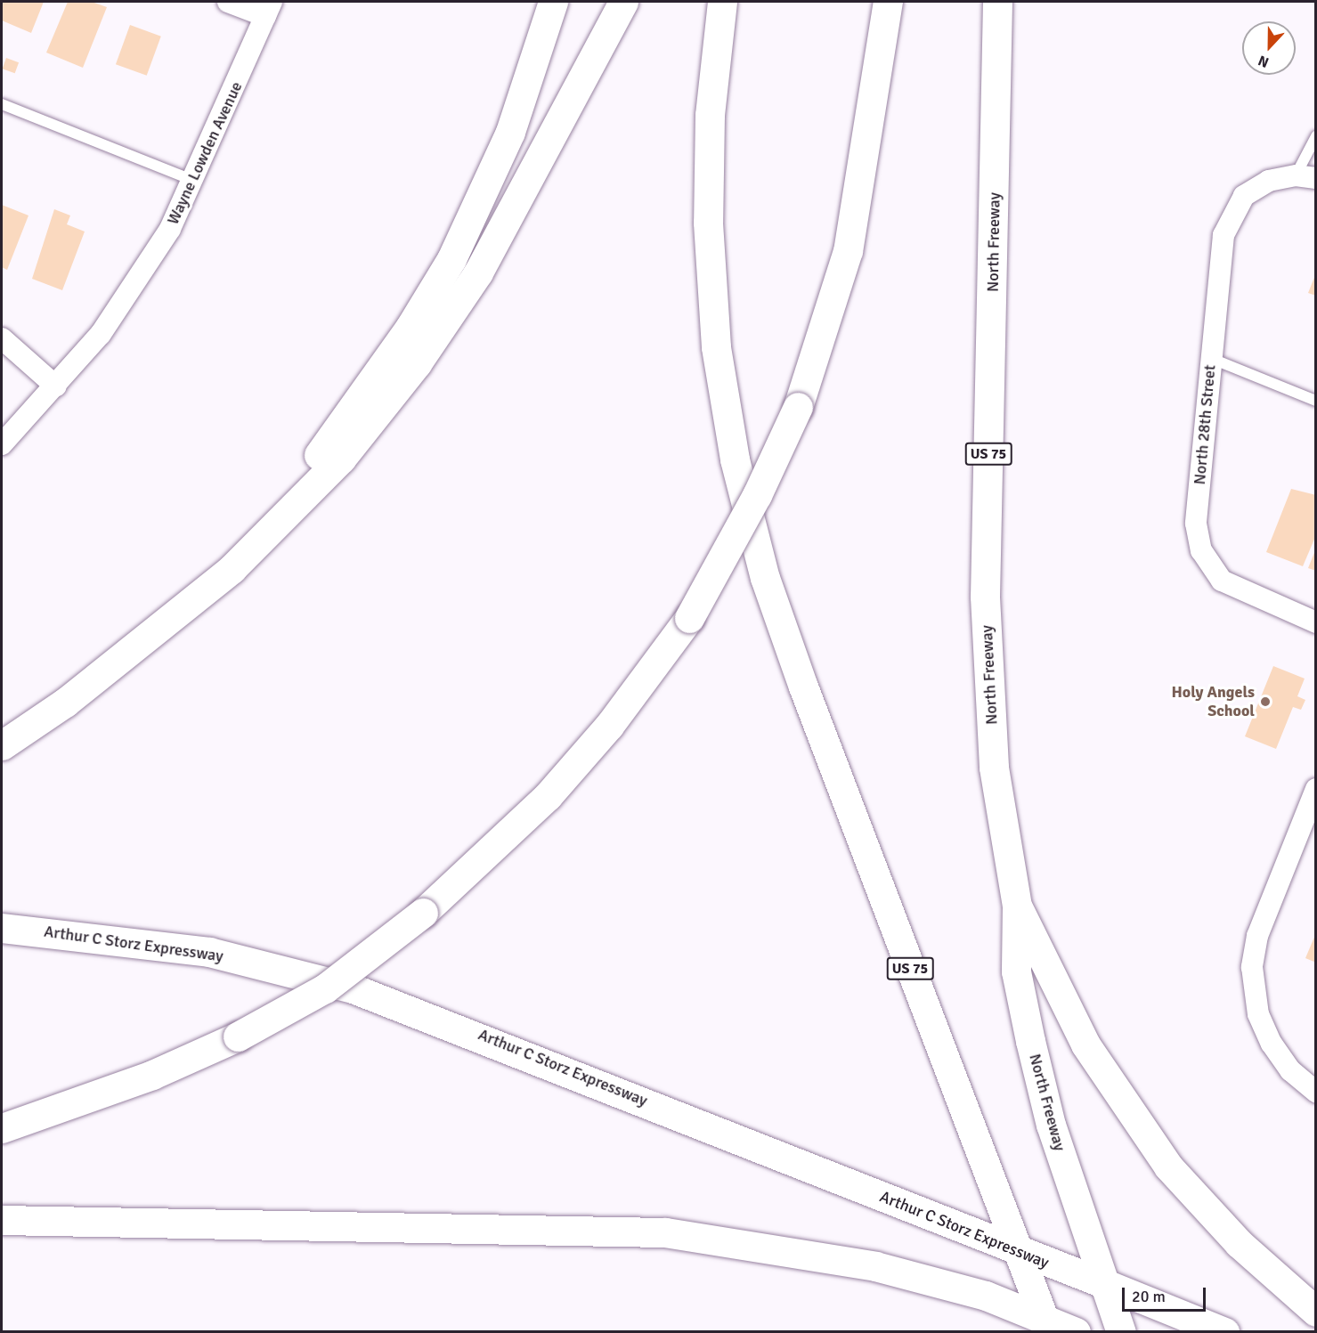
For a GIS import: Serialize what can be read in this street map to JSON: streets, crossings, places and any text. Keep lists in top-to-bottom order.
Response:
{
  "streets": {
    "main road": ["North Freeway", "US 75", "Arthur C Storz Expressway"],
    "street": ["Wayne Lowden Avenue", "North 28th Street"]
  },
  "crossings": [
    ["North Freeway", "Arthur C Storz Expressway"],
    ["US 75", "Arthur C Storz Expressway"]
  ],
  "places": ["Holy Angels School"],
  "scale_bar": "20 m",
  "north": "bottom"
}
